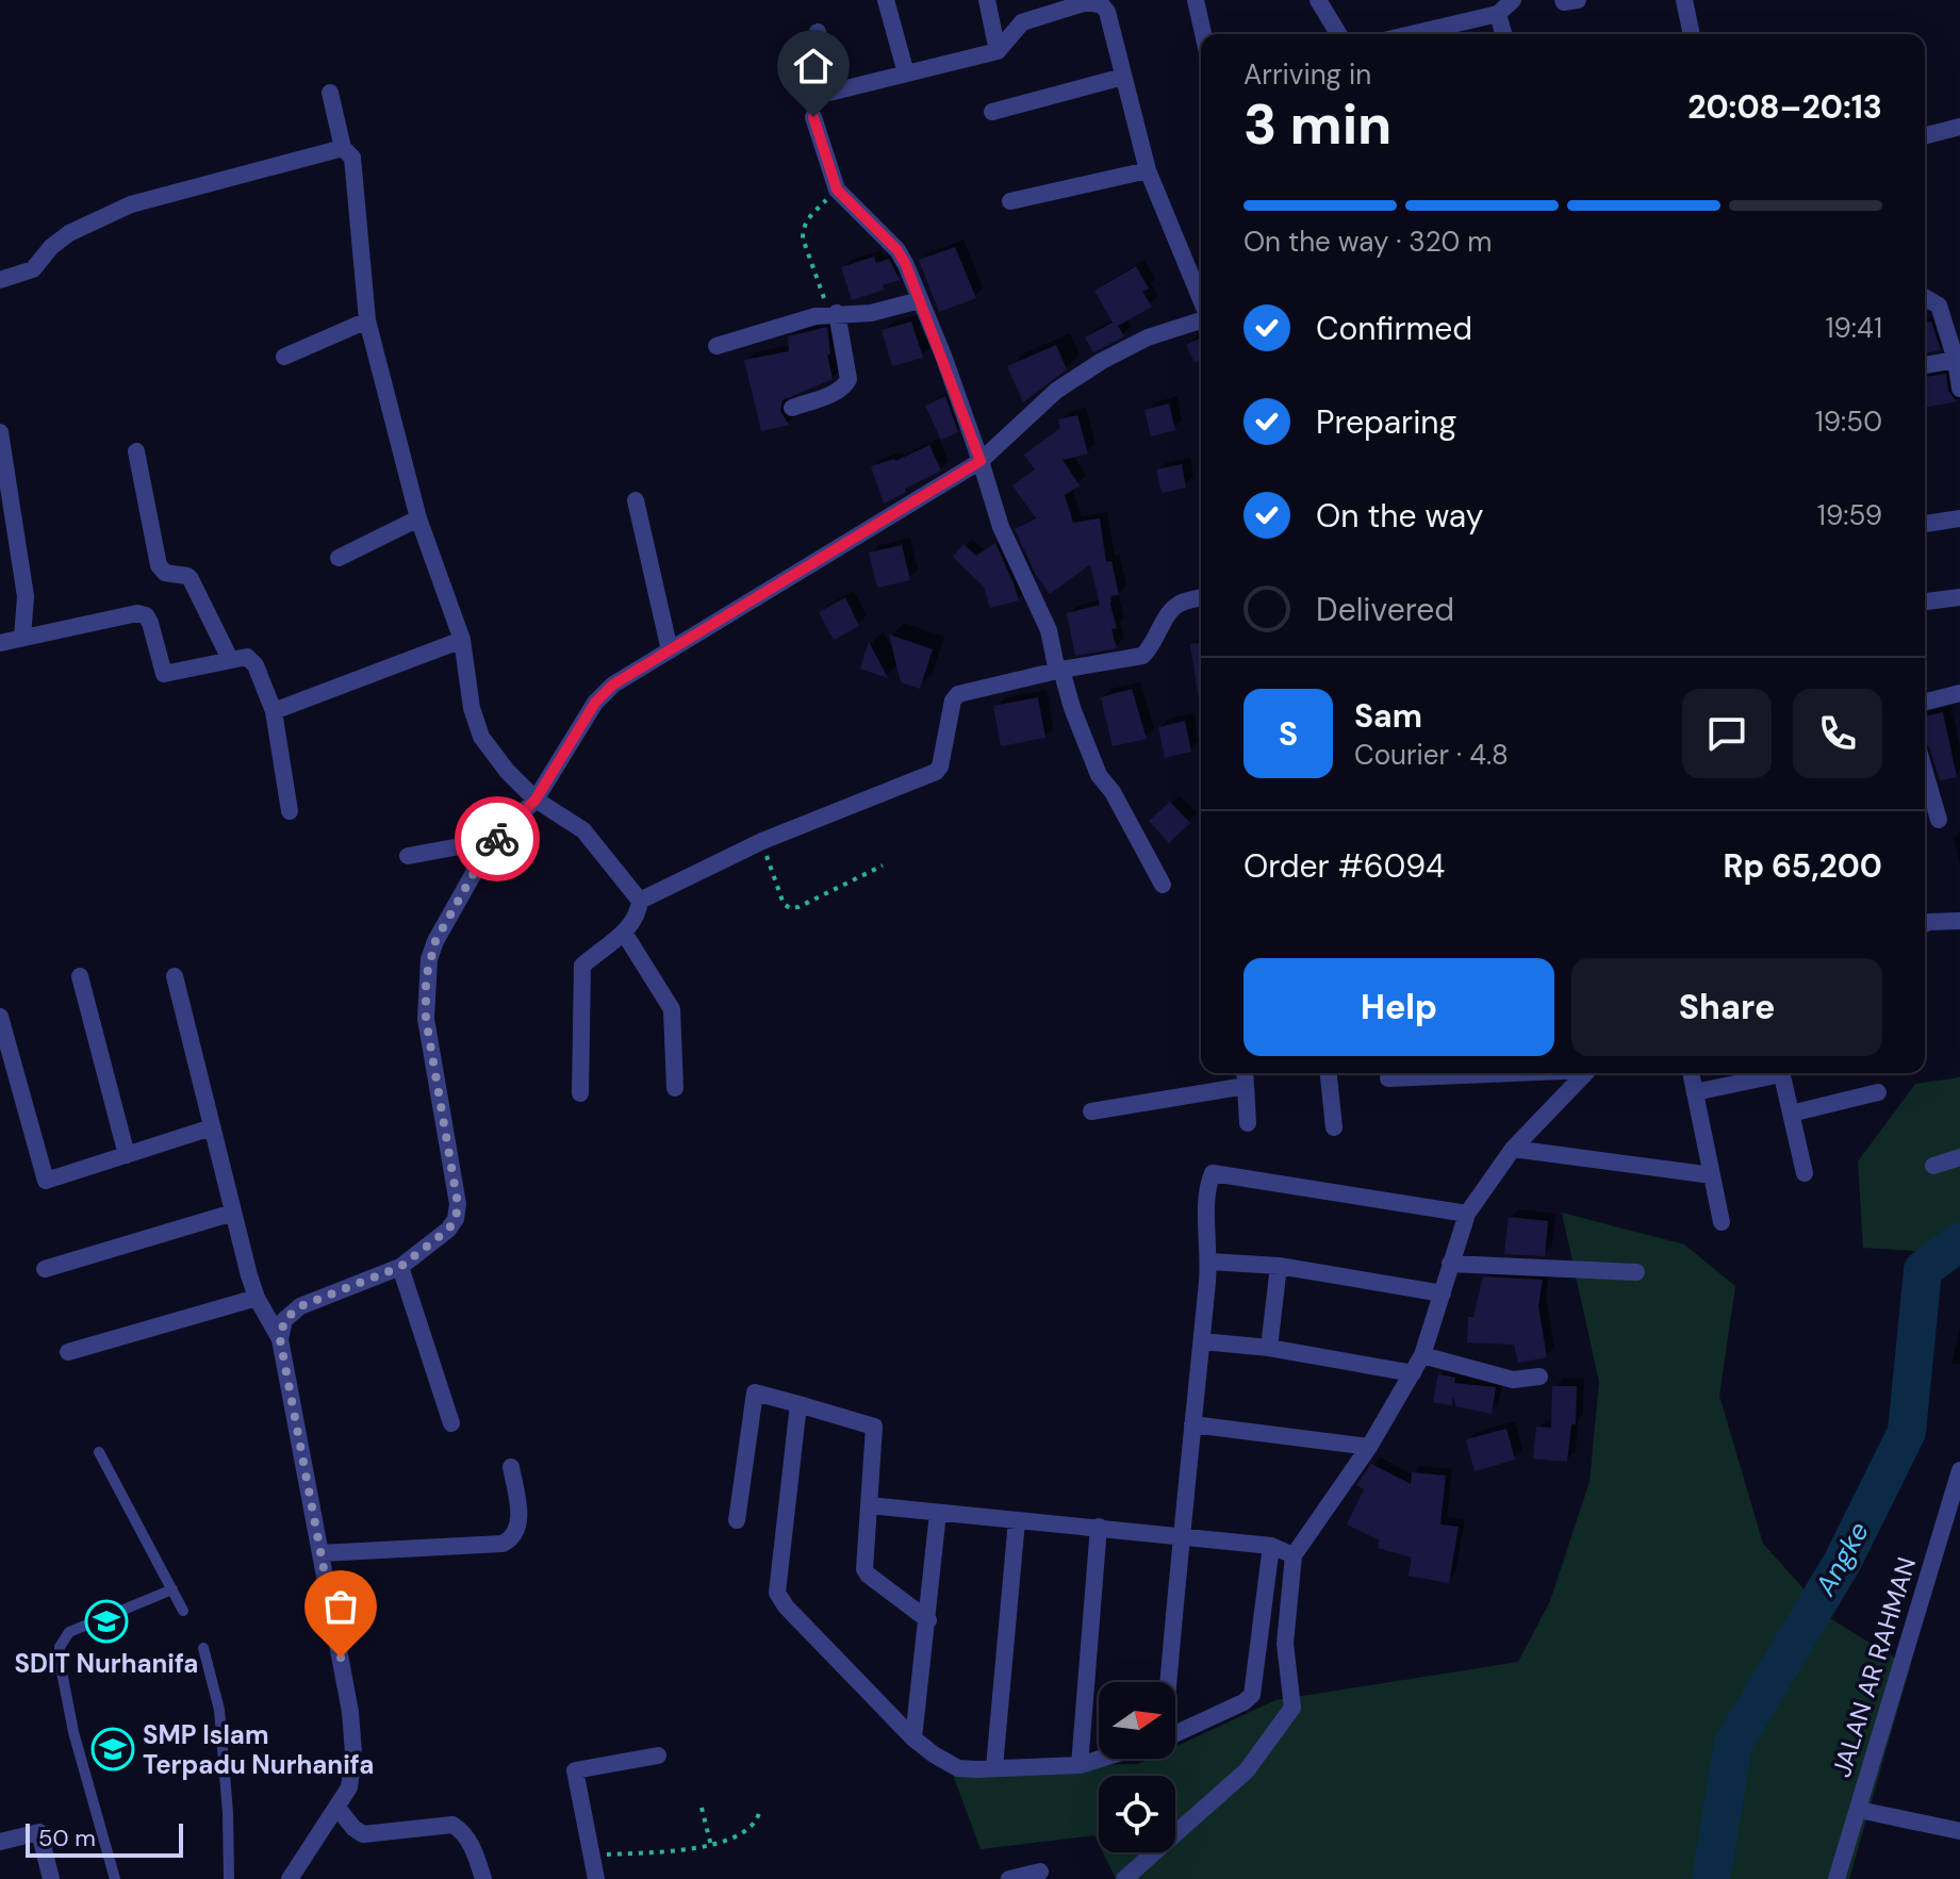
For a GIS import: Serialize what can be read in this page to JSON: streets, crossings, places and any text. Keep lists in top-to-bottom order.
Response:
{
  "streets": {
    "street": ["JALAN AR RAHMAN"]
  },
  "water": ["Angke"],
  "places": {
    "school or university": ["SDIT Nurhanifa", "SMP Islam Terpadu Nurhanifa"]
  },
  "scale_bar": "50 m",
  "north": "right",
  "page": {
    "heading": ["3 min", "Arriving in", "20:08–20:13"],
    "panel": [
      "Sam",
      "Courier · 4.8",
      "Order #6094",
      "Rp 65,200"
    ],
    "bar": "On the way · 320 m",
    "list": [
      ["Confirmed", "19:41"],
      ["Preparing", "19:50"],
      ["On the way", "19:59"],
      "Delivered"
    ],
    "round": "S",
    "buttons": ["Help", "Share"],
    "scale": "50 m"
  }
}
